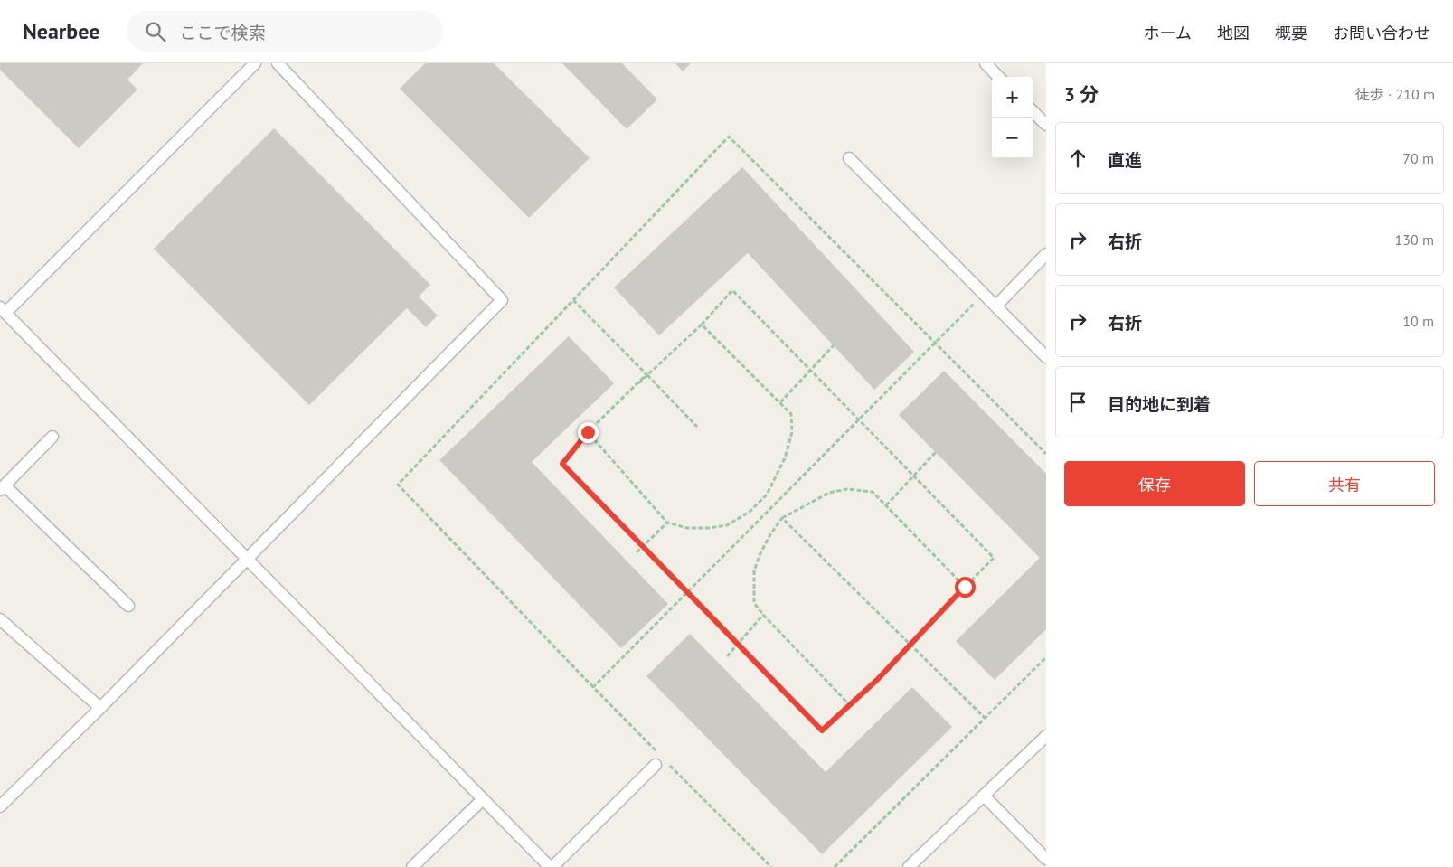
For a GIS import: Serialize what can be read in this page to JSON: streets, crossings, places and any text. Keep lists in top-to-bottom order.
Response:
{
  "page": {
    "header": "Nearbee",
    "search": "ここで検索",
    "nav": [
      "ホーム",
      "地図",
      "概要",
      "お問い合わせ"
    ],
    "heading": ["3 分", "徒歩 · 210 m"],
    "map_buttons": ["+", "−"],
    "list": [
      ["直進", "70 m"],
      ["右折", "130 m"],
      ["右折", "10 m"],
      "目的地に到着"
    ],
    "buttons": ["保存", "共有"]
  }
}
